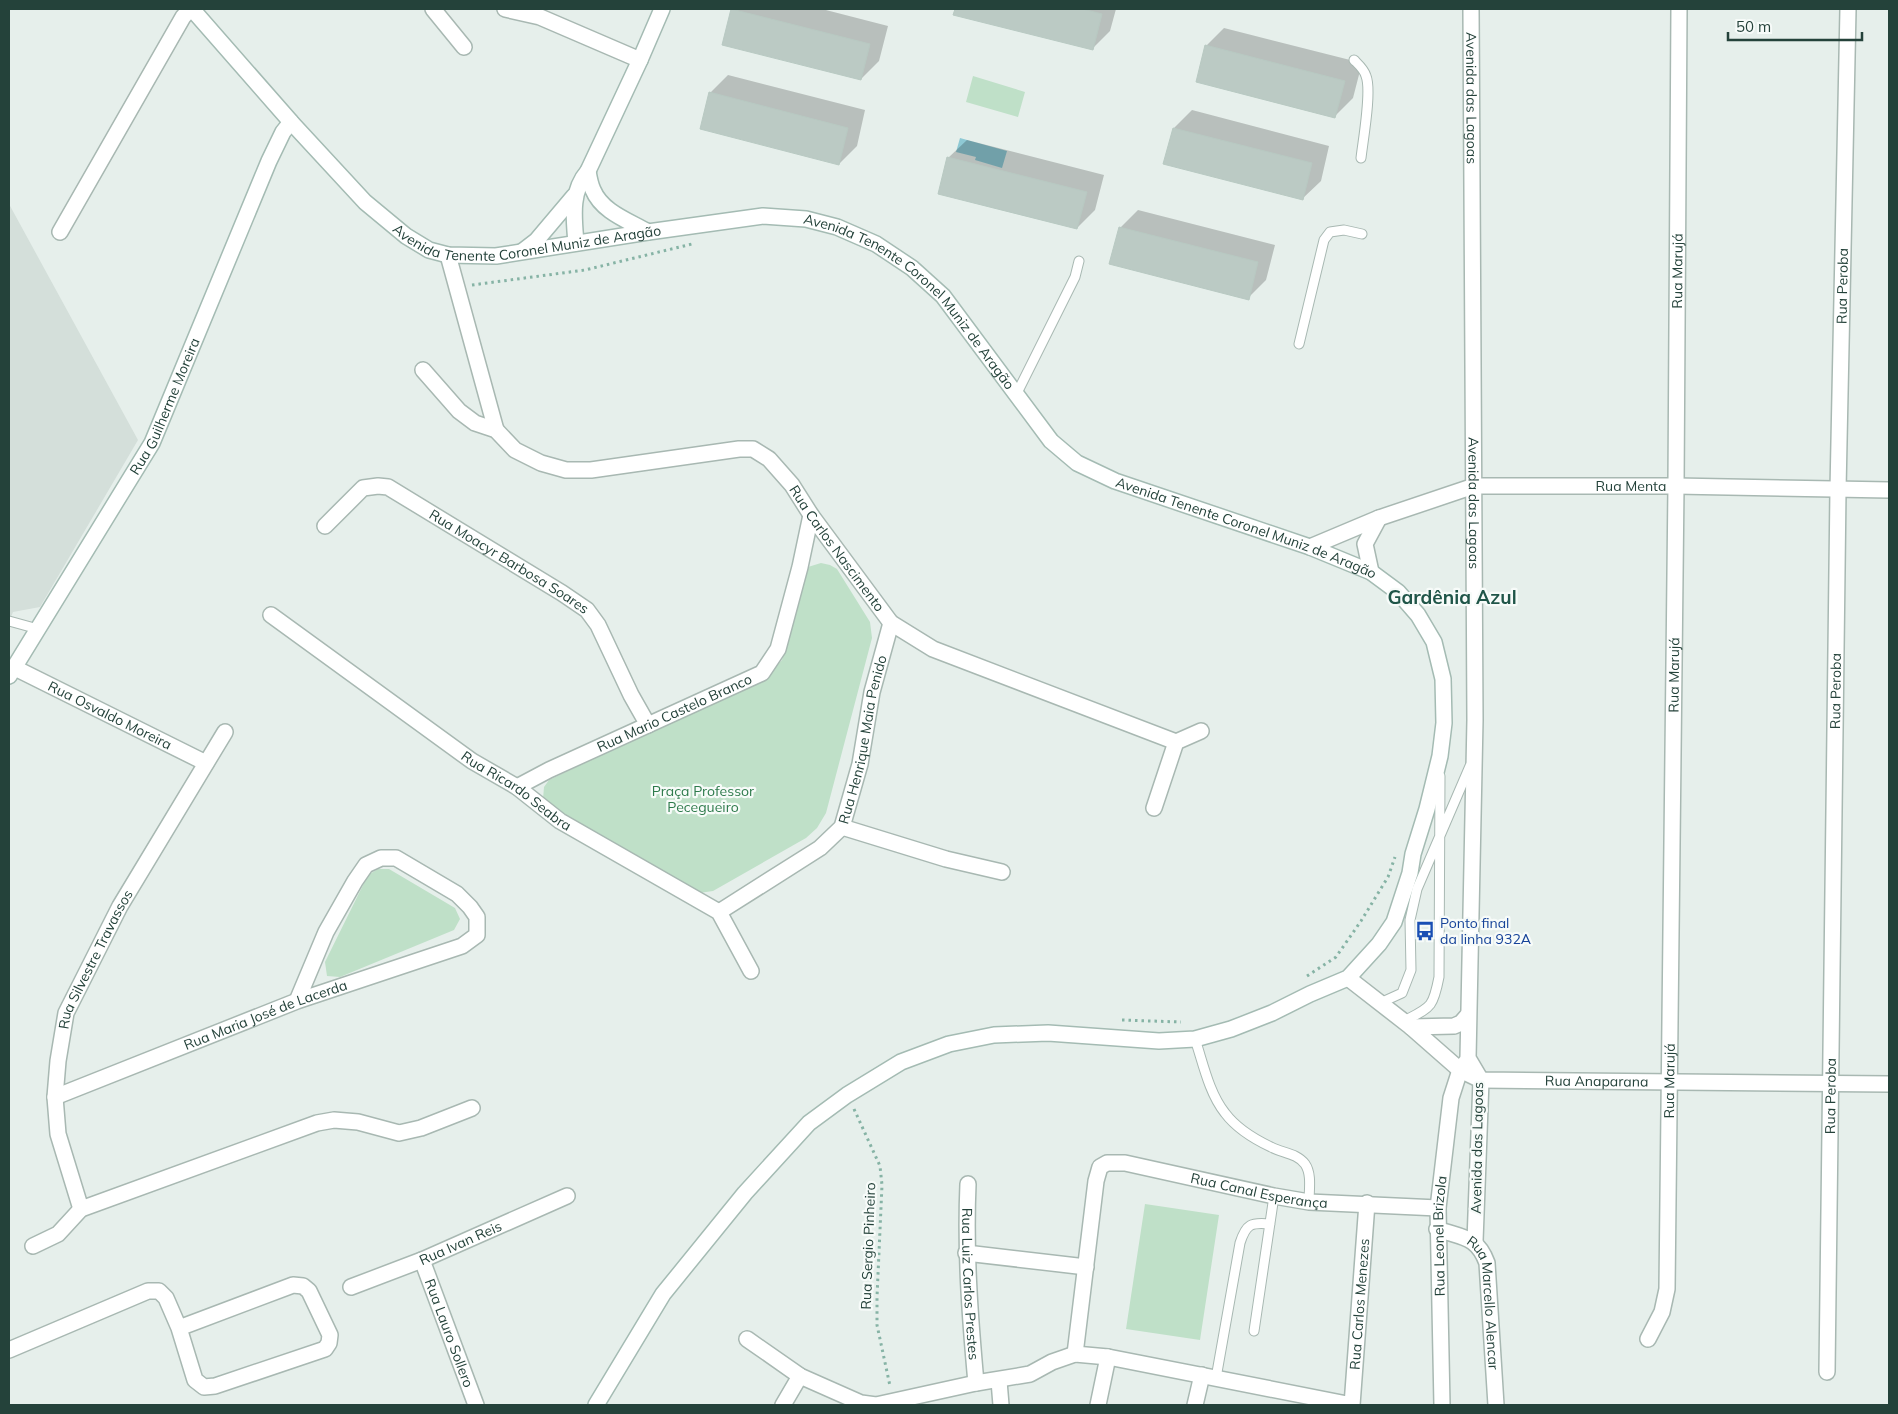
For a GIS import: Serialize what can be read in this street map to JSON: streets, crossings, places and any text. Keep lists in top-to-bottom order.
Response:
{
  "streets": {
    "street": [
      "Avenida das Lagoas",
      "Avenida Tenente Coronel Muniz de Aragão",
      "Rua Marujá",
      "Rua Peroba",
      "Rua Guilherme Moreira",
      "Rua Menta",
      "Rua Carlos Nascimento",
      "Rua Moacyr Barbosa Soares",
      "Rua Mario Castelo Branco",
      "Rua Osvaldo Moreira",
      "Rua Henrique Maia Penido",
      "Rua Ricardo Seabra",
      "Rua Silvestre Travassos",
      "Rua Maria José de Lacerda",
      "Rua Anaparana",
      "Rua Canal Esperança",
      "Rua Leonel Brizola",
      "Rua Ivan Reis",
      "Rua Luiz Carlos Prestes",
      "Rua Carlos Menezes",
      "Rua Marcello Alencar",
      "Rua Lauro Sollero"
    ],
    "path": ["Rua Sergio Pinheiro"]
  },
  "crossings": [
    ["Avenida das Lagoas", "Rua Menta"],
    ["Avenida das Lagoas", "Rua Anaparana"],
    ["Avenida das Lagoas", "Rua Leonel Brizola"],
    ["Avenida das Lagoas", "Rua Marcello Alencar"],
    ["Avenida Tenente Coronel Muniz de Aragão", "Rua Guilherme Moreira"],
    ["Avenida Tenente Coronel Muniz de Aragão", "Rua Menta"],
    ["Avenida Tenente Coronel Muniz de Aragão", "Rua Carlos Nascimento"],
    ["Avenida Tenente Coronel Muniz de Aragão", "Rua Sergio Pinheiro"],
    ["Rua Marujá", "Rua Menta"],
    ["Rua Marujá", "Rua Anaparana"],
    ["Rua Peroba", "Rua Menta"],
    ["Rua Peroba", "Rua Anaparana"],
    ["Rua Guilherme Moreira", "Rua Osvaldo Moreira"],
    ["Rua Carlos Nascimento", "Rua Mario Castelo Branco"],
    ["Rua Carlos Nascimento", "Rua Henrique Maia Penido"],
    ["Rua Moacyr Barbosa Soares", "Rua Mario Castelo Branco"],
    ["Rua Mario Castelo Branco", "Rua Ricardo Seabra"],
    ["Rua Osvaldo Moreira", "Rua Silvestre Travassos"],
    ["Rua Henrique Maia Penido", "Rua Ricardo Seabra"],
    ["Rua Silvestre Travassos", "Rua Maria José de Lacerda"],
    ["Rua Canal Esperança", "Rua Leonel Brizola"],
    ["Rua Canal Esperança", "Rua Carlos Menezes"],
    ["Rua Leonel Brizola", "Rua Marcello Alencar"],
    ["Rua Ivan Reis", "Rua Lauro Sollero"]
  ],
  "districts": ["Gardênia Azul"],
  "parks": ["Praça Professor Pecegueiro"],
  "places": {
    "bus stop": ["Ponto final da linha 932A"]
  },
  "scale_bar": "50 m"
}
